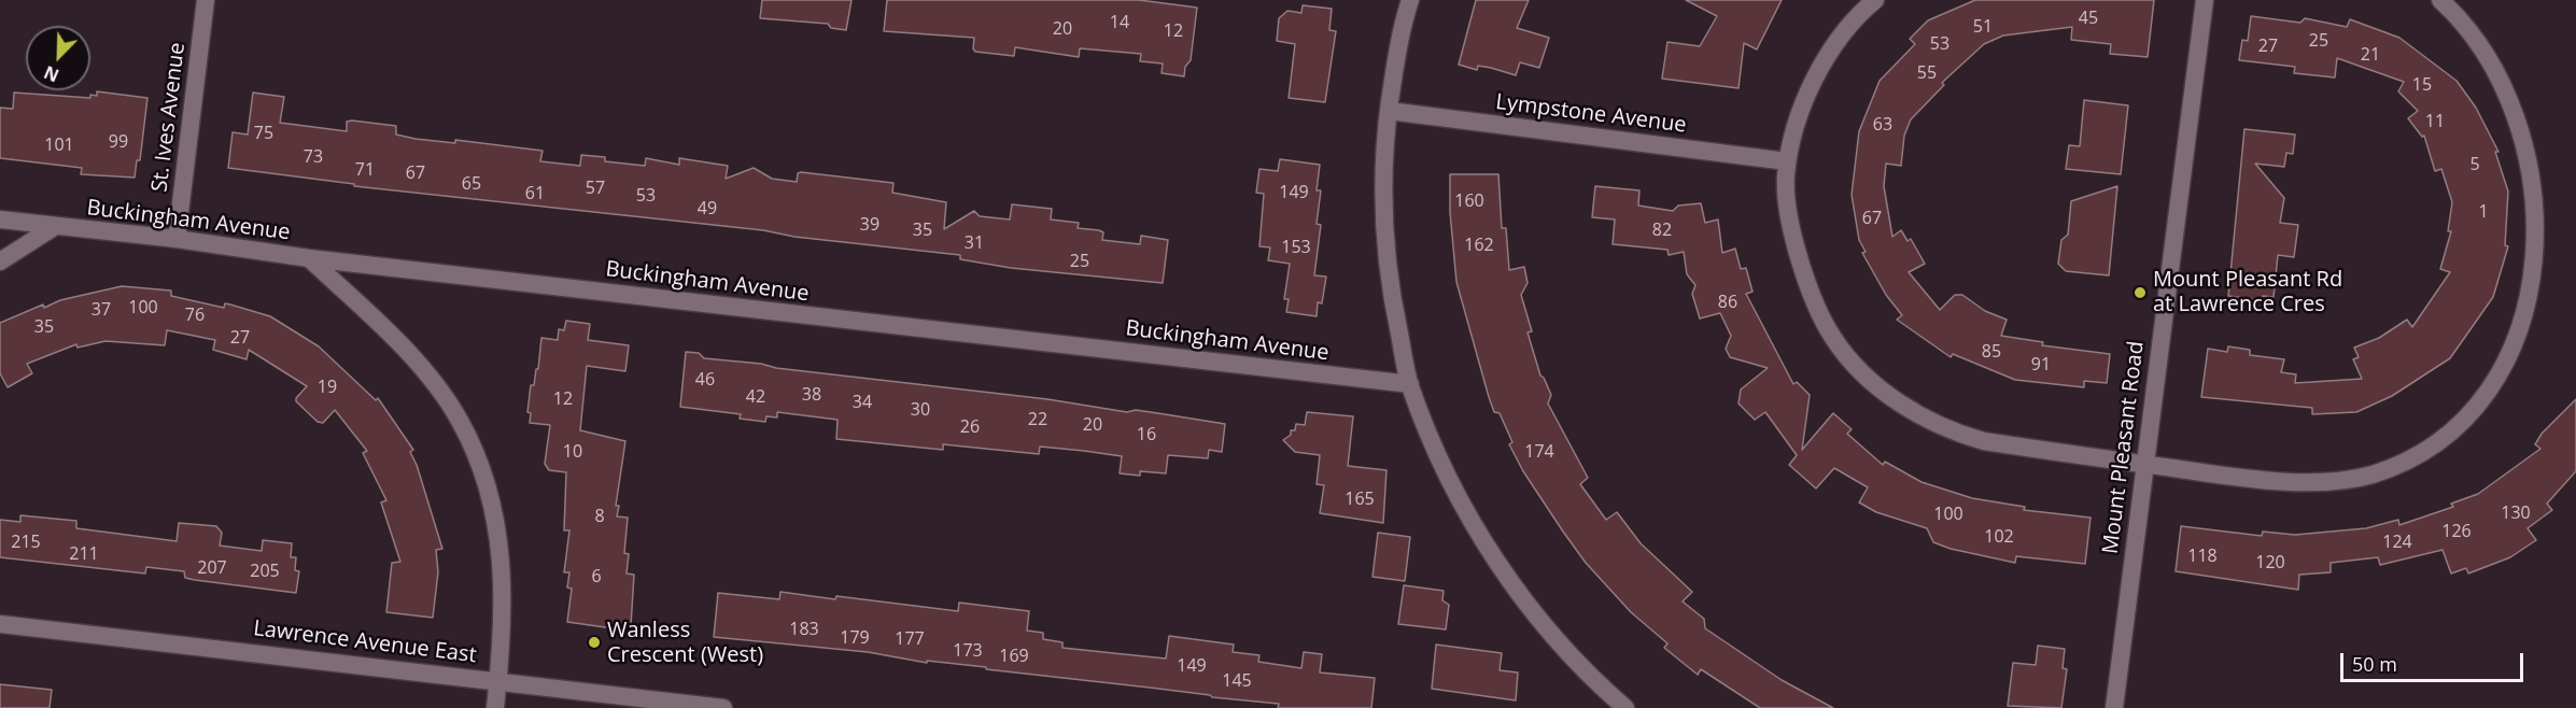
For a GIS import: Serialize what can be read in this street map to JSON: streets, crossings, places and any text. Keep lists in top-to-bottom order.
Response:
{
  "streets": {
    "street": [
      "Lympstone Avenue",
      "St. Ives Avenue",
      "Buckingham Avenue",
      "Mount Pleasant Road",
      "Lawrence Avenue East"
    ]
  },
  "crossings": [
    ["St. Ives Avenue", "Buckingham Avenue"]
  ],
  "places": ["Mount Pleasant Rd at Lawrence Cres", "Wanless Crescent (West)"],
  "house_numbers": [
    "45",
    "14",
    "51",
    "20",
    "12",
    "25",
    "53",
    "27",
    "21",
    "55",
    "15",
    "11",
    "63",
    "75",
    "99",
    "101",
    "73",
    "5",
    "71",
    "67",
    "65",
    "57",
    "149",
    "61",
    "53",
    "160",
    "49",
    "1",
    "67",
    "39",
    "35",
    "82",
    "31",
    "162",
    "153",
    "25",
    "86",
    "100",
    "37",
    "76",
    "35",
    "27",
    "85",
    "91",
    "46",
    "19",
    "38",
    "42",
    "12",
    "34",
    "30",
    "22",
    "20",
    "26",
    "16",
    "10",
    "174",
    "165",
    "130",
    "100",
    "8",
    "126",
    "102",
    "215",
    "124",
    "211",
    "118",
    "120",
    "207",
    "205",
    "6",
    "183",
    "179",
    "177",
    "173",
    "169",
    "149",
    "145"
  ],
  "scale_bar": "50 m",
  "north": "bottom left"
}
